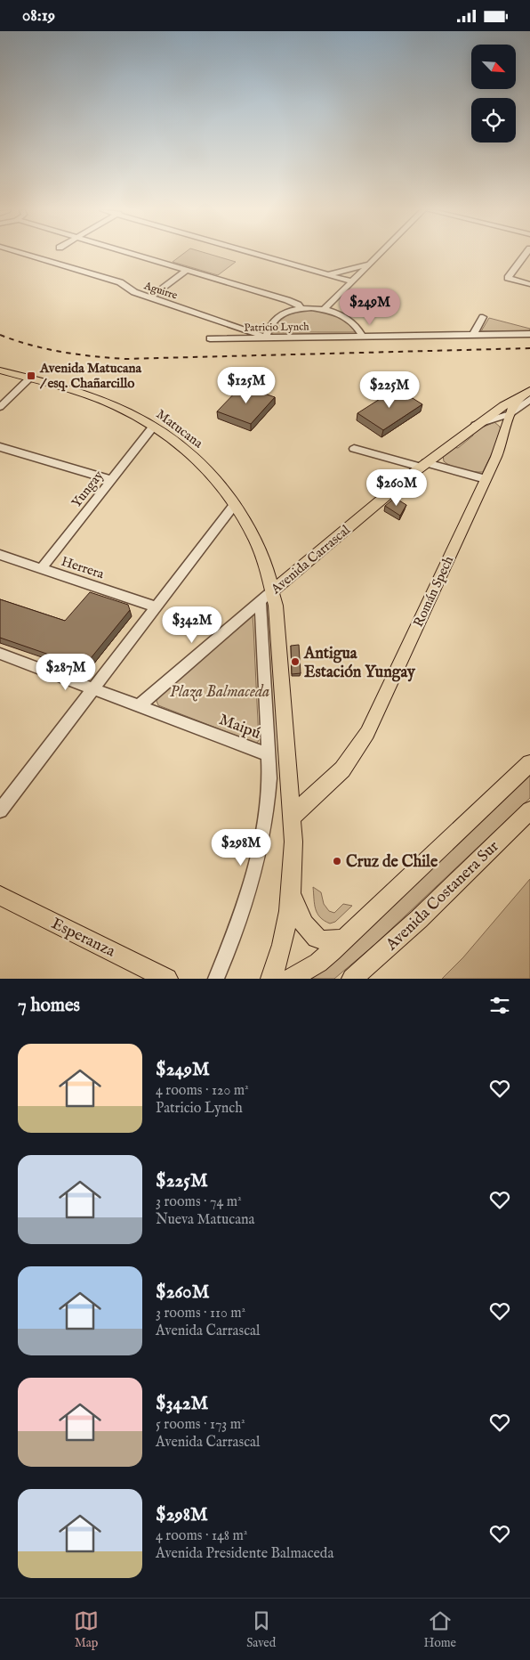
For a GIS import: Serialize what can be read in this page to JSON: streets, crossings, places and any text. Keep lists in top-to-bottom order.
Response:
{
  "streets": {
    "main road": [
      "Matucana",
      "Avenida Carrascal",
      "Román Spech",
      "Avenida Costanera Sur",
      "Esperanza"
    ],
    "street": [
      "Aguirre",
      "Patricio Lynch",
      "Yungay",
      "Herrera",
      "Maipú"
    ]
  },
  "crossings": [
    ["Aguirre", "Patricio Lynch"],
    ["Matucana", "Yungay"],
    ["Matucana", "Avenida Carrascal"],
    ["Matucana", "Román Spech"],
    ["Yungay", "Herrera"],
    ["Avenida Carrascal", "Román Spech"],
    ["Avenida Carrascal", "Maipú"]
  ],
  "parks": ["Plaza Balmaceda"],
  "places": {
    "transit": ["Avenida Matucana / esq. Chañarcillo"],
    "other": ["Antigua Estación Yungay", "Cruz de Chile"]
  },
  "north": "bottom right",
  "page": {
    "status": "08:19",
    "price": [
      "$249M",
      "$125M",
      "$225M",
      "$260M",
      "$342M",
      "$287M",
      "$298M"
    ],
    "heading": "7 homes",
    "list": [
      {
        "name": "$249M",
        "note": "4 rooms · 120 m² · Patricio Lynch"
      },
      {
        "name": "$225M",
        "note": "3 rooms · 74 m² · Nueva Matucana"
      },
      {
        "name": "$260M",
        "note": "3 rooms · 110 m² · Avenida Carrascal"
      },
      {
        "name": "$342M",
        "note": "5 rooms · 173 m² · Avenida Carrascal"
      },
      {
        "name": "$298M",
        "note": "4 rooms · 148 m² · Avenida Presidente Balmaceda"
      }
    ],
    "tabs": ["Map", "Saved", "Home"]
  }
}
